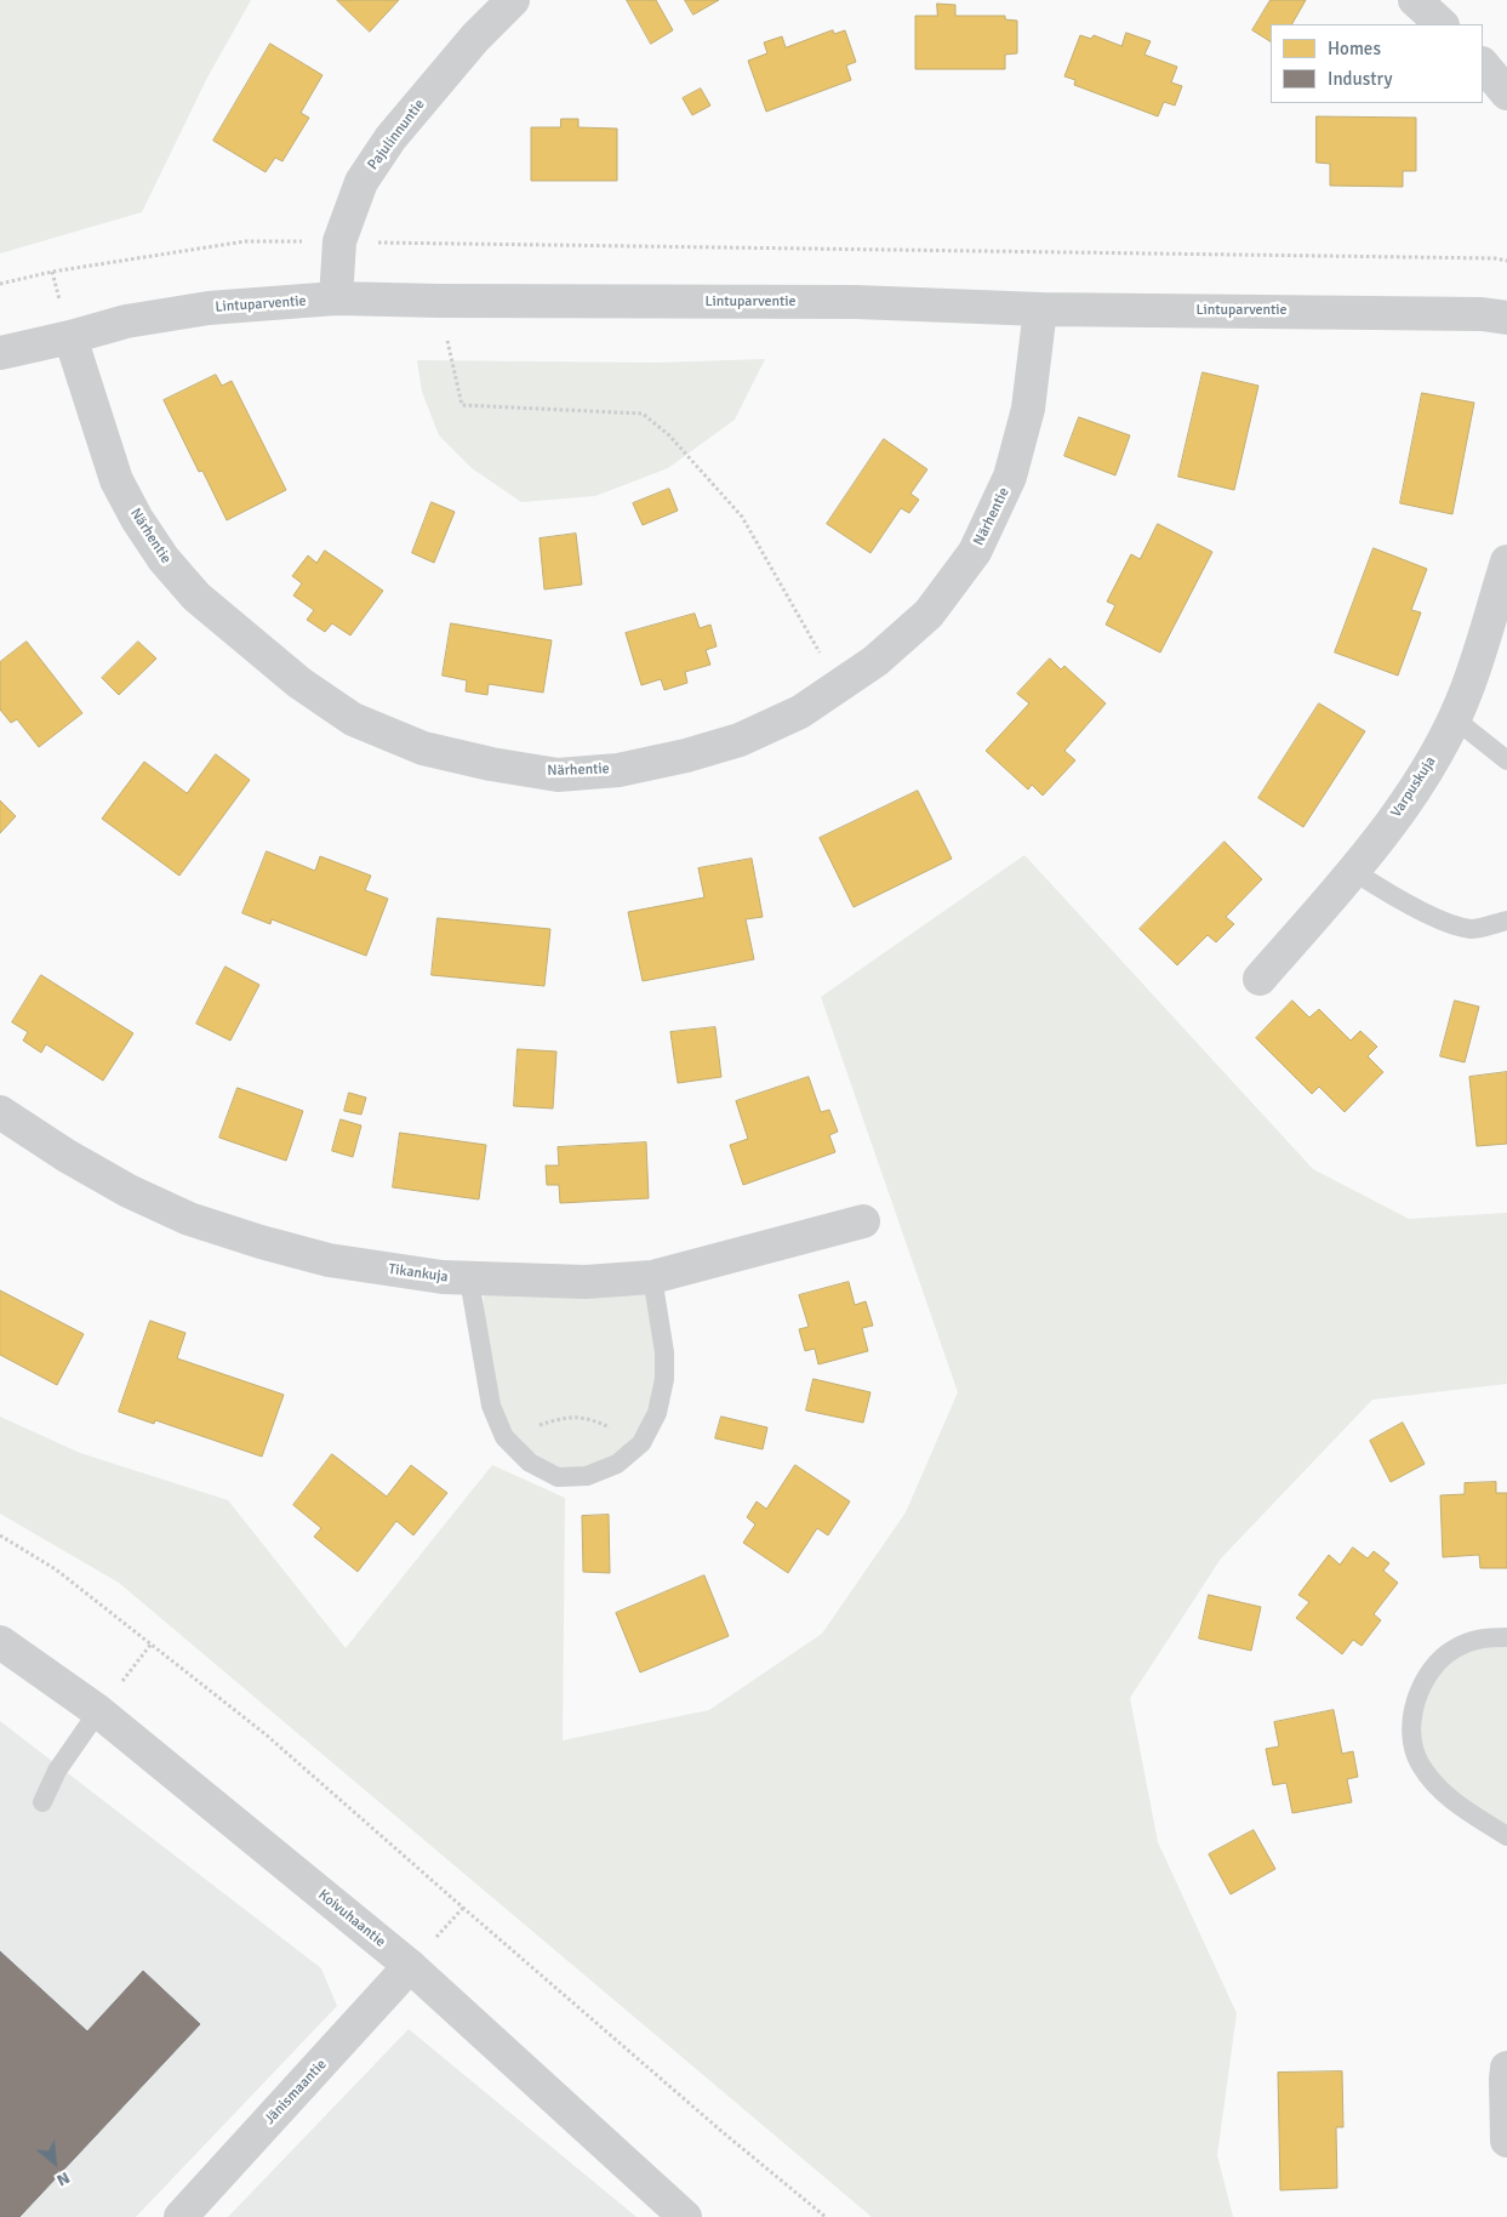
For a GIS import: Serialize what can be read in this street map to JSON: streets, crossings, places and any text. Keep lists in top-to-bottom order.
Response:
{
  "streets": {
    "street": [
      "Pajulinnuntie",
      "Lintuparventie",
      "Närhentie",
      "Varpuskuja",
      "Tikankuja",
      "Koivuhaantie",
      "Jänismaantie"
    ]
  },
  "crossings": [
    ["Pajulinnuntie", "Lintuparventie"],
    ["Lintuparventie", "Närhentie"],
    ["Koivuhaantie", "Jänismaantie"]
  ],
  "legend": ["Homes", "Industry"],
  "north": "bottom right"
}
